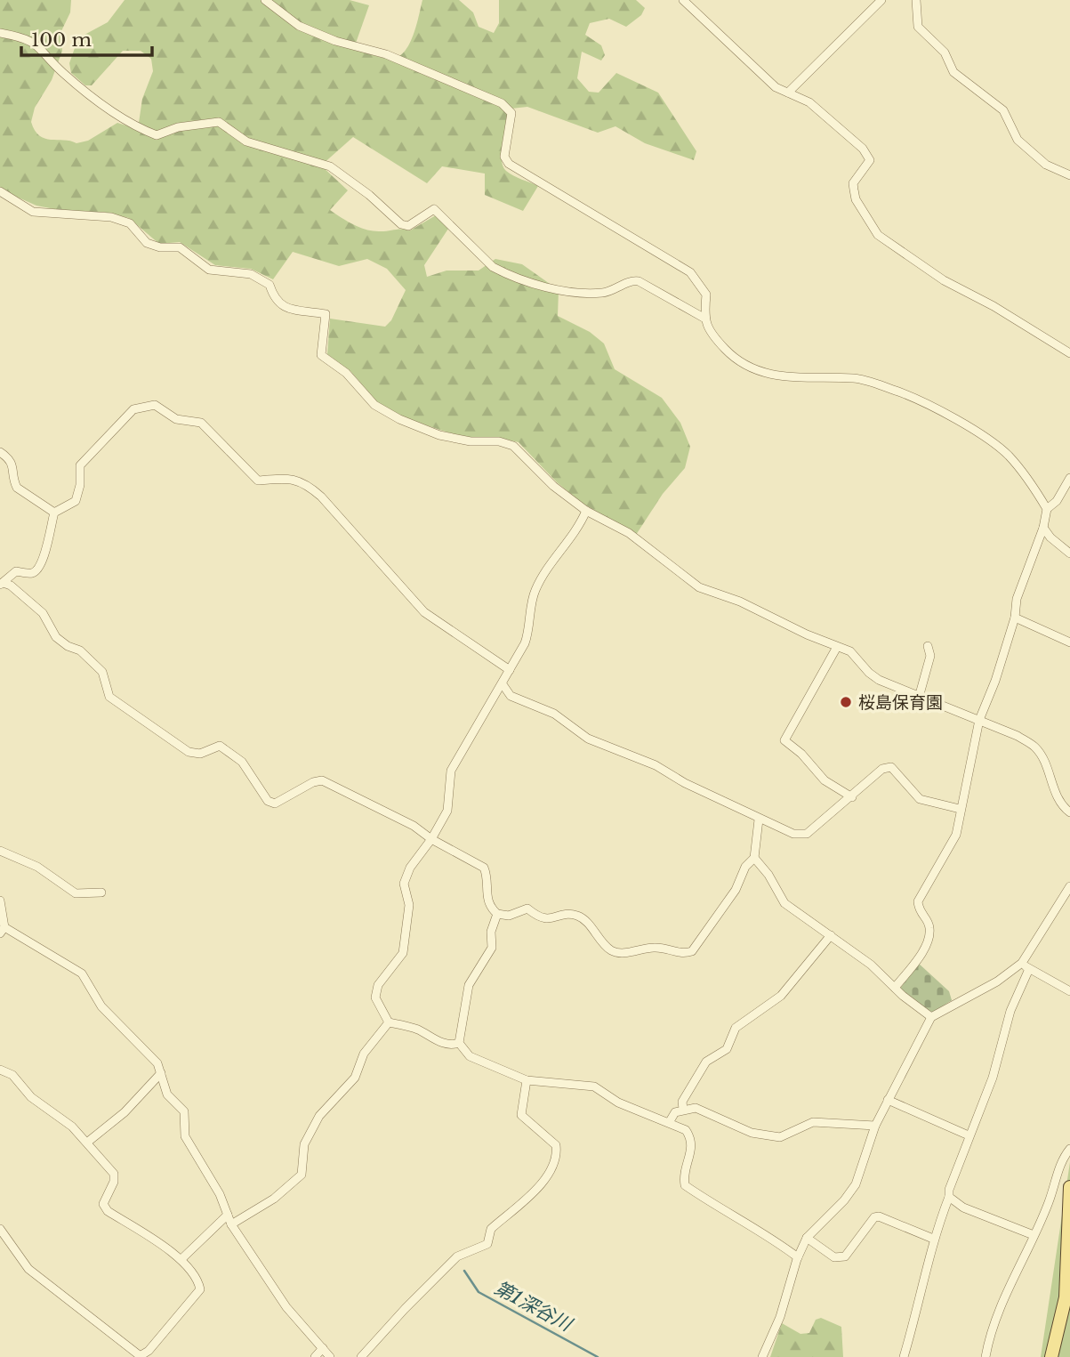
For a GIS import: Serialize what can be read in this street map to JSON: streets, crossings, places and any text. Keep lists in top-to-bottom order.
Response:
{
  "water": ["第1深谷川"],
  "places": ["桜島保育園"],
  "scale_bar": "100 m"
}
